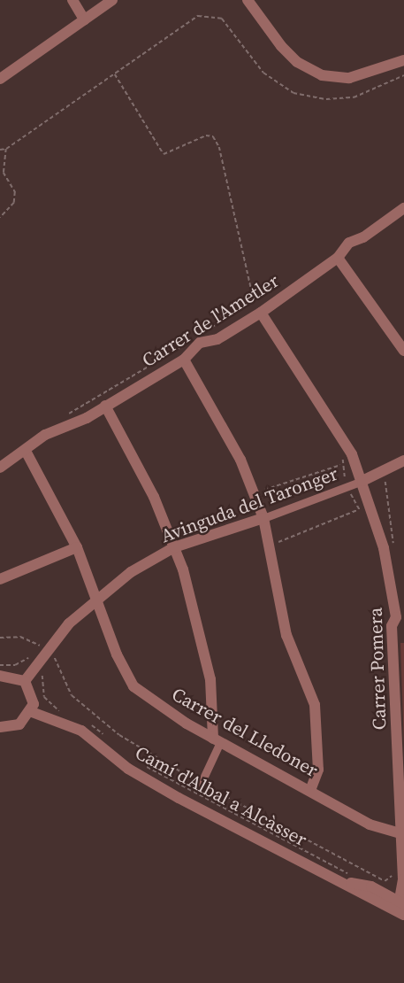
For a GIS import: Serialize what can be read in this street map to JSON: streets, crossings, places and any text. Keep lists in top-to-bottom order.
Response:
{
  "streets": {
    "street": [
      "Carrer de l'Ametler",
      "Avinguda del Taronger",
      "Carrer Pomera",
      "Carrer del Lledoner",
      "Camí d'Albal a Alcàsser"
    ]
  },
  "crossings": [
    ["Carrer de l'Ametler", "Carrer Pomera"],
    ["Carrer de l'Ametler", "Carrer del Lledoner"],
    ["Avinguda del Taronger", "Carrer Pomera"],
    ["Avinguda del Taronger", "Carrer del Lledoner"],
    ["Carrer Pomera", "Carrer del Lledoner"],
    ["Carrer Pomera", "Camí d'Albal a Alcàsser"]
  ]
}
